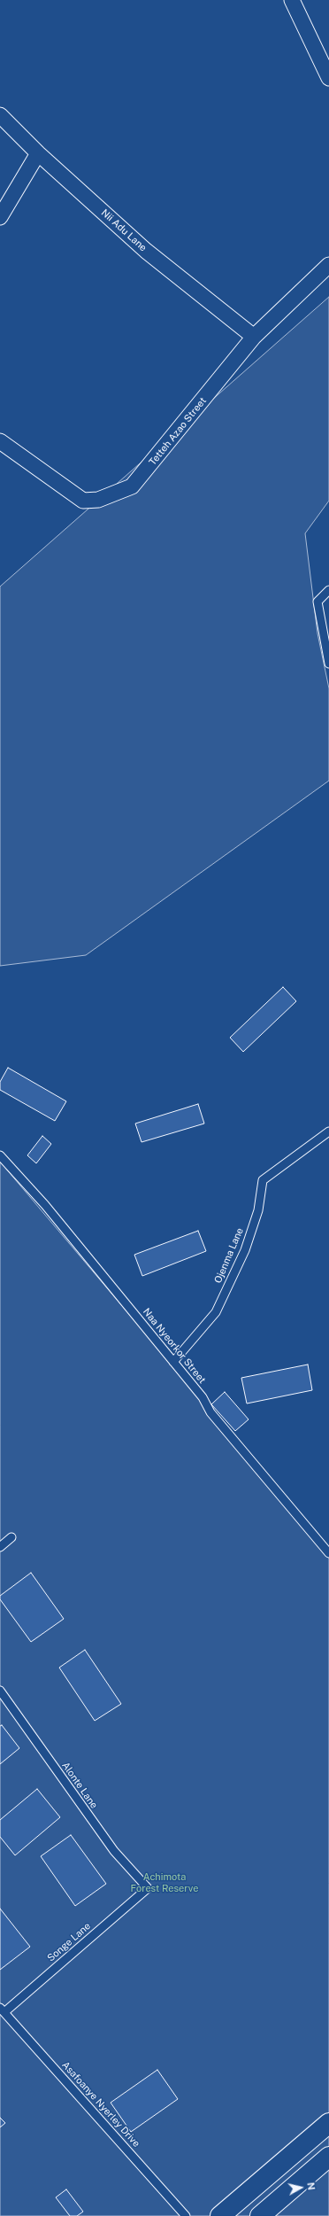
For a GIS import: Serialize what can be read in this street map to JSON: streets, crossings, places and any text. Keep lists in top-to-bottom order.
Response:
{
  "streets": {
    "street": ["Nii Adu Lane", "Tetteh Azao Street"],
    "lane": [
      "Ojenma Lane",
      "Naa Nyeorkor Street",
      "Alonte Lane",
      "Songe Lane",
      "Asafoanye Nyerley Drive"
    ]
  },
  "crossings": [
    ["Nii Adu Lane", "Tetteh Azao Street"],
    ["Ojenma Lane", "Naa Nyeorkor Street"],
    ["Alonte Lane", "Songe Lane"],
    ["Songe Lane", "Asafoanye Nyerley Drive"]
  ],
  "parks": ["Achimota Forest Reserve"],
  "north": "right"
}
